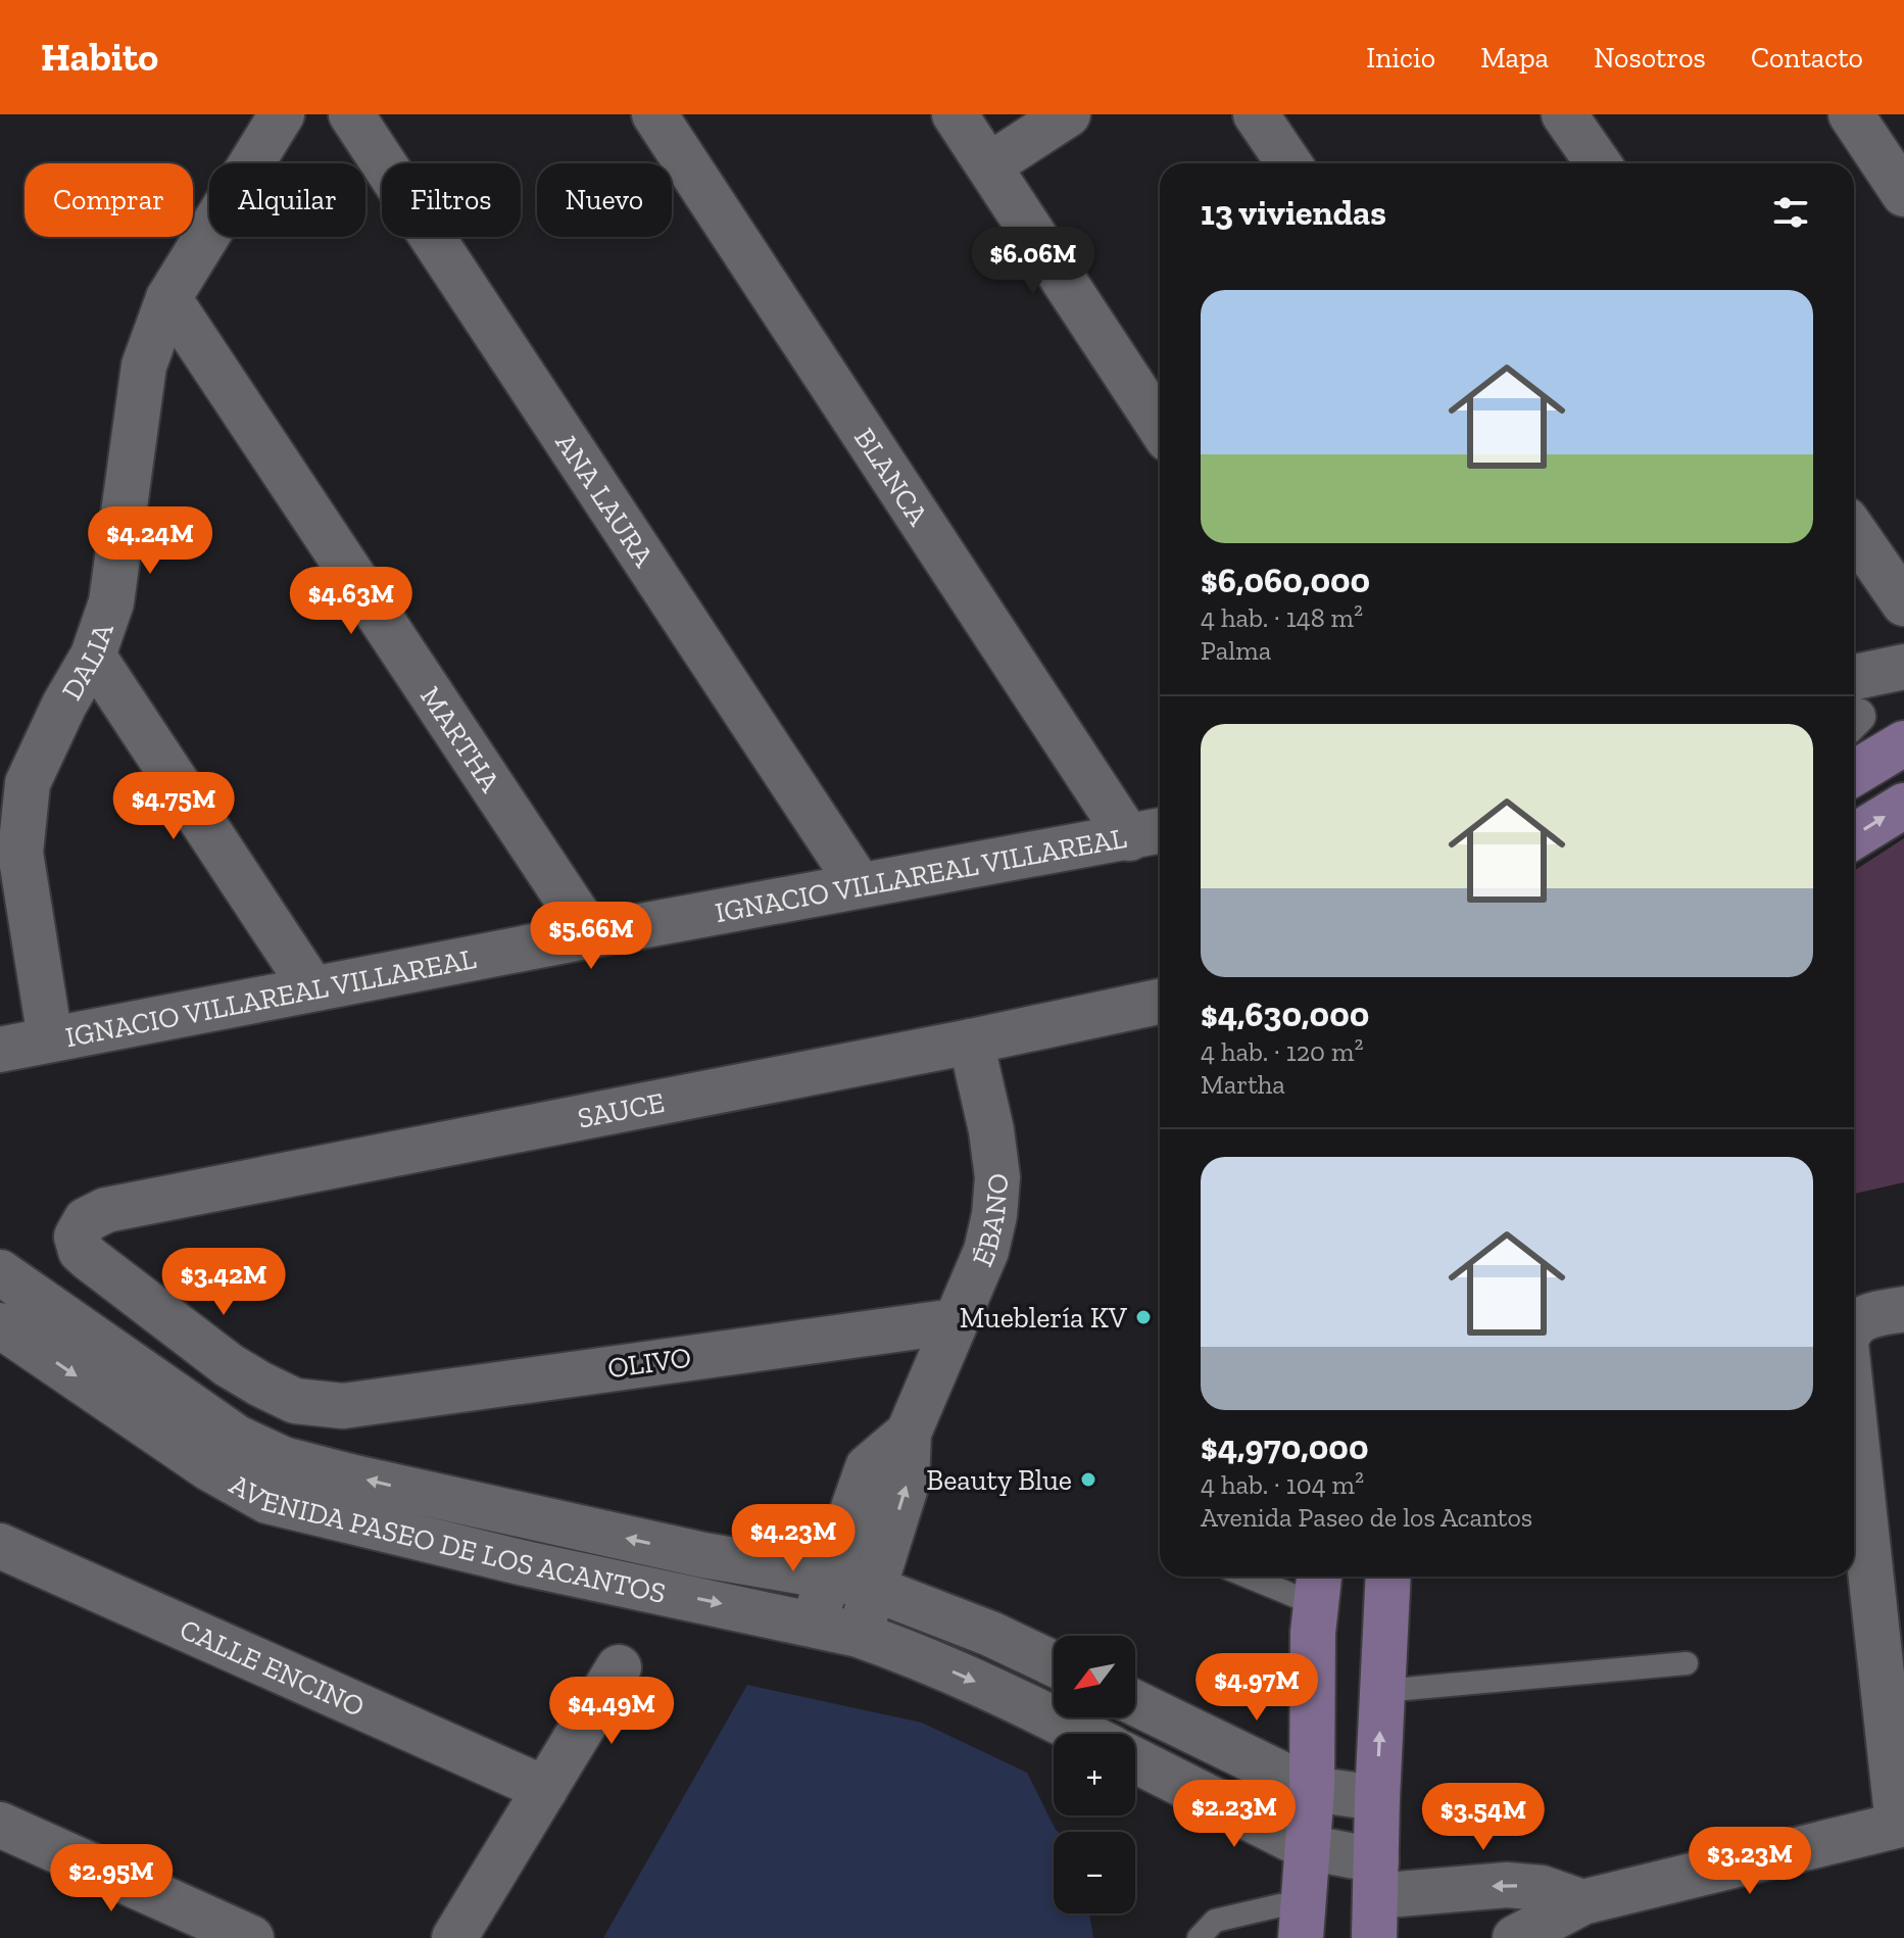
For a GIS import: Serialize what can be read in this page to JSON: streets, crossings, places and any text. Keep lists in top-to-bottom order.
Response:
{
  "streets": {
    "street": [
      "BLANCA",
      "ANA LAURA",
      "DALIA",
      "MARTHA",
      "IGNACIO VILLAREAL VILLAREAL",
      "SAUCE",
      "ÉBANO",
      "OLIVO",
      "AVENIDA PASEO DE LOS ACANTOS",
      "CALLE ENCINO"
    ]
  },
  "crossings": [
    ["BLANCA", "IGNACIO VILLAREAL VILLAREAL"],
    ["ANA LAURA", "IGNACIO VILLAREAL VILLAREAL"],
    ["DALIA", "MARTHA"],
    ["DALIA", "IGNACIO VILLAREAL VILLAREAL"],
    ["MARTHA", "IGNACIO VILLAREAL VILLAREAL"],
    ["SAUCE", "ÉBANO"],
    ["SAUCE", "OLIVO"],
    ["ÉBANO", "OLIVO"],
    ["ÉBANO", "AVENIDA PASEO DE LOS ACANTOS"]
  ],
  "places": ["Mueblería KV", "Beauty Blue"],
  "north": "bottom left",
  "page": {
    "header": "Habito",
    "nav": [
      "Inicio",
      "Mapa",
      "Nosotros",
      "Contacto"
    ],
    "chip": [
      "Comprar",
      "Alquilar",
      "Filtros",
      "Nuevo"
    ],
    "heading": "13 viviendas",
    "price": [
      "$6.06M",
      "$4.24M",
      "$4.63M",
      "$4.75M",
      "$5.66M",
      "$3.42M",
      "$4.23M",
      "$4.97M",
      "$4.49M",
      "$2.23M",
      "$3.54M",
      "$3.23M",
      "$2.95M"
    ],
    "list": [
      {
        "name": "$6,060,000",
        "note": "4 hab. · 148 m² · Palma"
      },
      {
        "name": "$4,630,000",
        "note": "4 hab. · 120 m² · Martha"
      },
      {
        "name": "$4,970,000",
        "note": "4 hab. · 104 m² · Avenida Paseo de los Acantos"
      }
    ],
    "map_buttons": ["+", "−"]
  }
}
